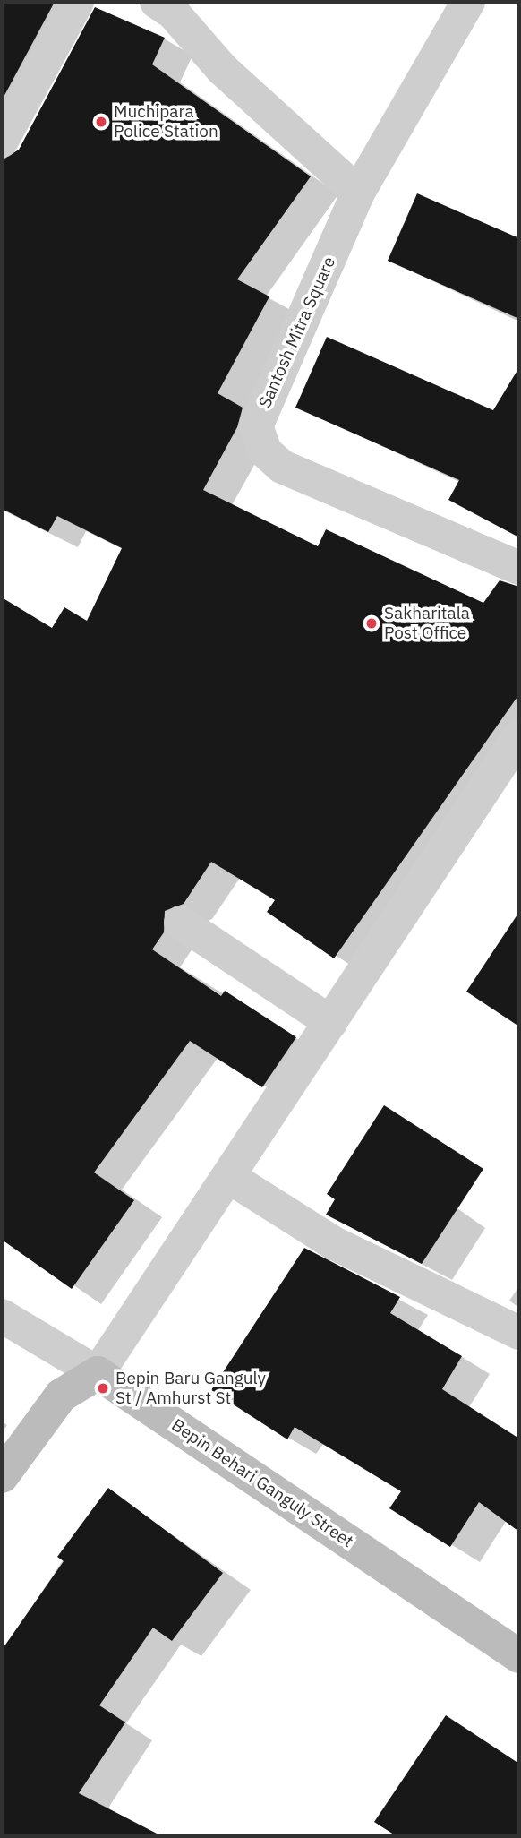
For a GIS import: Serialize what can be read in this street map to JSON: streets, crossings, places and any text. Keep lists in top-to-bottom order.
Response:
{
  "streets": {
    "main road": ["Bepin Behari Ganguly Street"],
    "street": ["Santosh Mitra Square"]
  },
  "places": ["Muchipara Police Station", "Sakharitala Post Office", "Bepin Baru Ganguly St / Amhurst St"]
}
